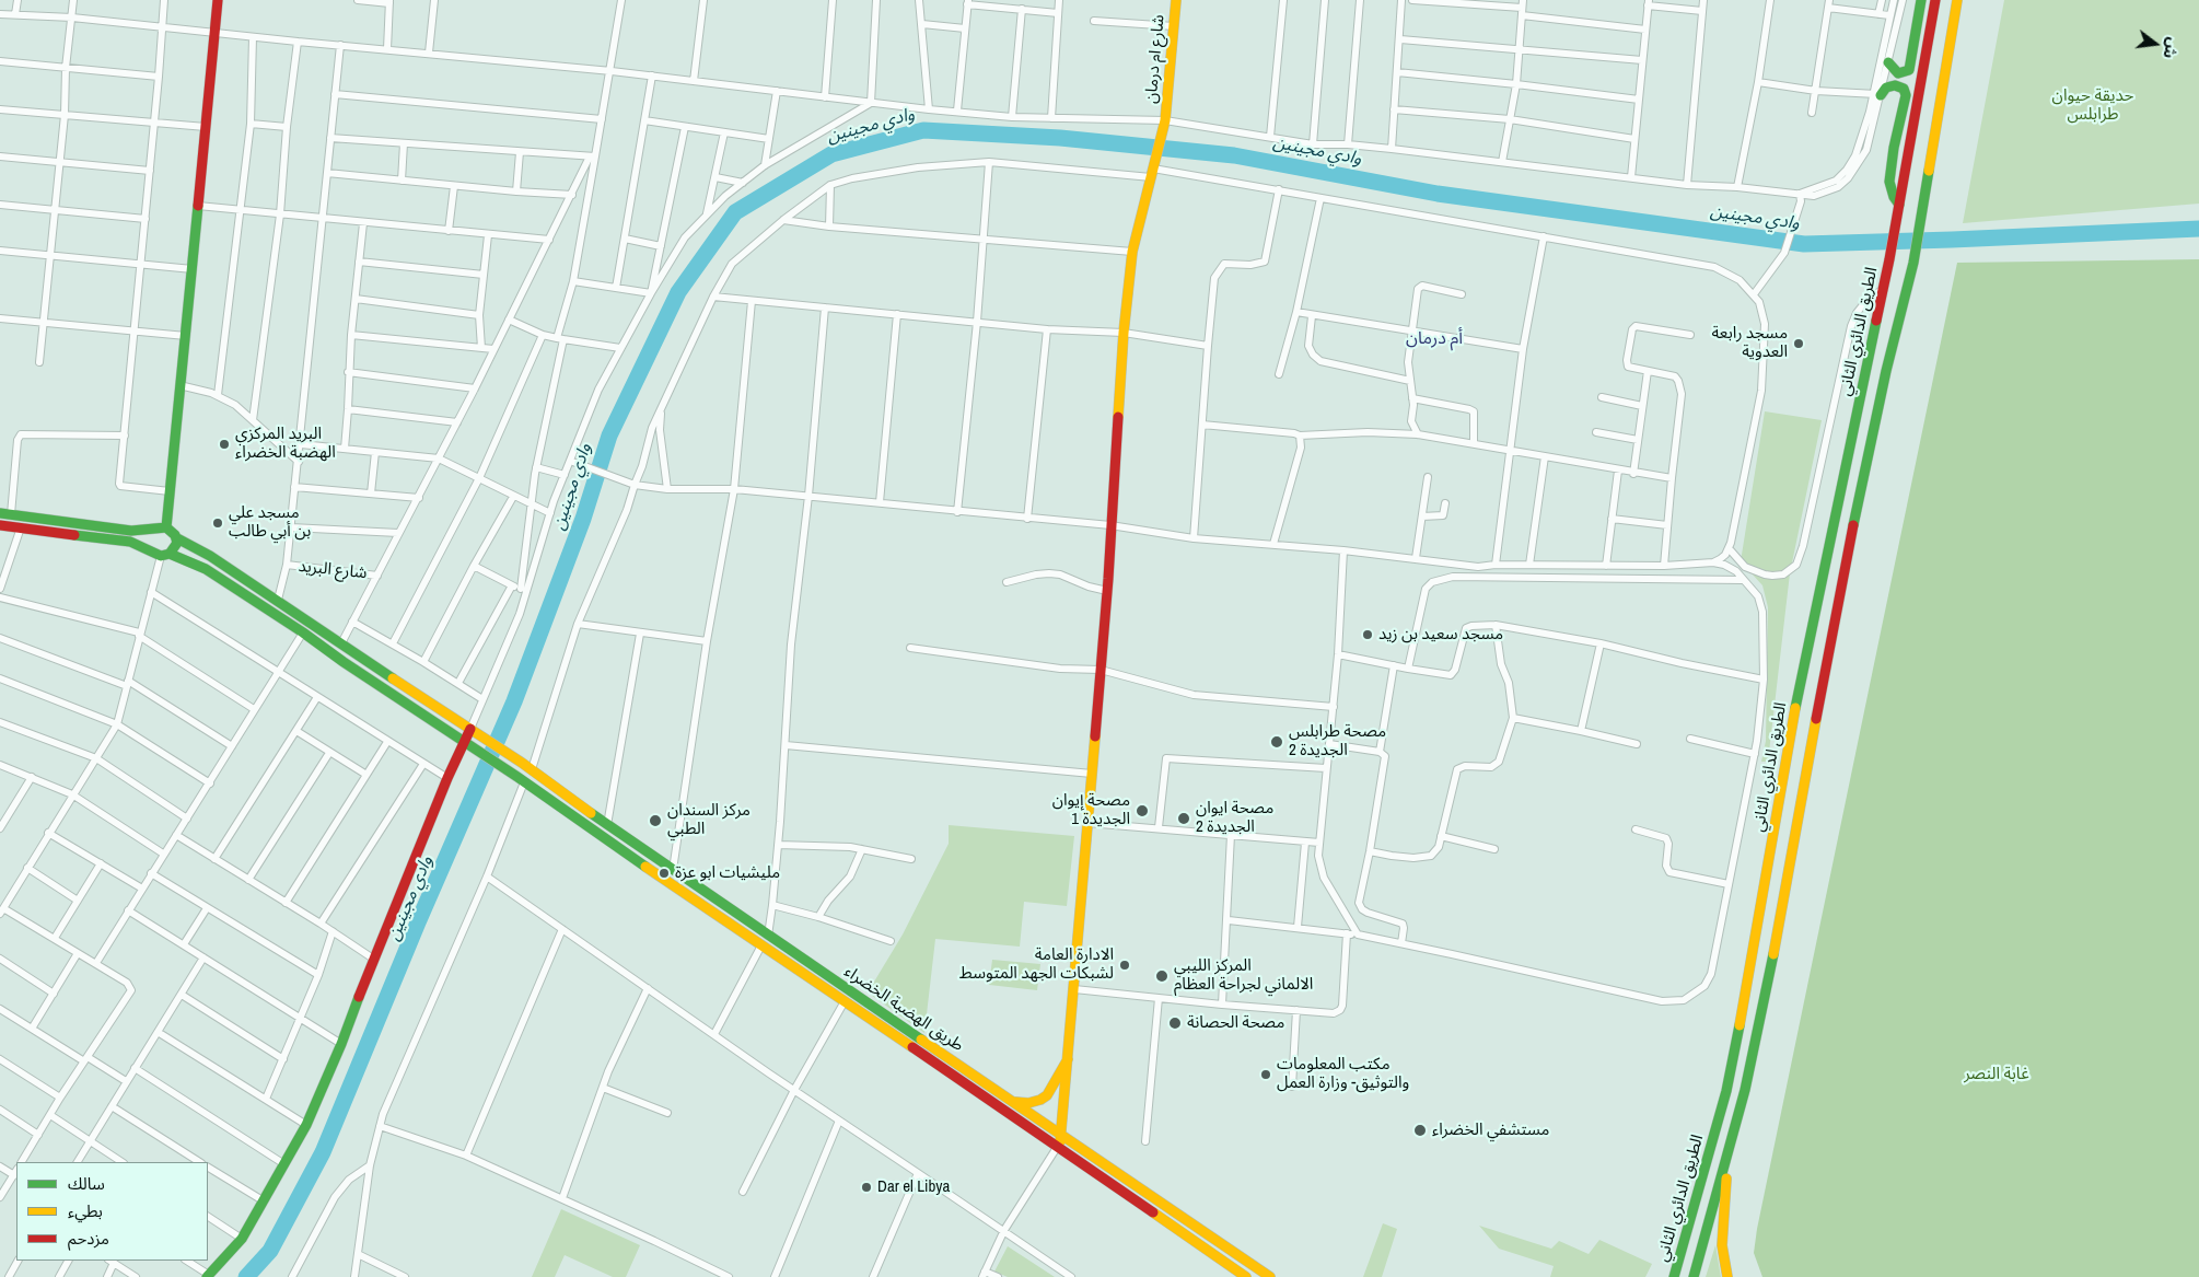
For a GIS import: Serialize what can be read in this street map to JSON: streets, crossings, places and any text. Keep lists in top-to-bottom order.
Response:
{
  "streets": {
    "main road": ["شارع ام درمان", "الطريق الدائري الثاني", "طريق الهضبة الخضراء"],
    "street": ["شارع البريد"]
  },
  "crossings": [
    ["شارع ام درمان", "طريق الهضبة الخضراء"]
  ],
  "districts": ["أم درمان"],
  "water": ["وادي مجينين"],
  "parks": ["حديقة حيوان طرابلس", "غابة النصر"],
  "places": [
    "مسجد رابعة العدوية",
    "البريد المركزي الهضبة الخضراء",
    "مسجد علي بن أبي طالب",
    "مسجد سعيد بن زيد",
    "مصحة طرابلس الجديدة 2",
    "مصحة إيوان الجديدة 1",
    "مصحة ايوان الجديدة 2",
    "مركز السندان الطبي",
    "مليشيات ابو عزة",
    "الادارة العامة لشبكات الجهد المتوسط",
    "المركز الليبي الالماني لجراحة العظام",
    "مصحة الحصانة",
    "مكتب المعلومات والتوثيق- وزارة العمل",
    "مستشفي الخضراء",
    "Dar el Libya"
  ],
  "legend": ["سالك", "بطيء", "مزدحم"],
  "north": "right"
}
